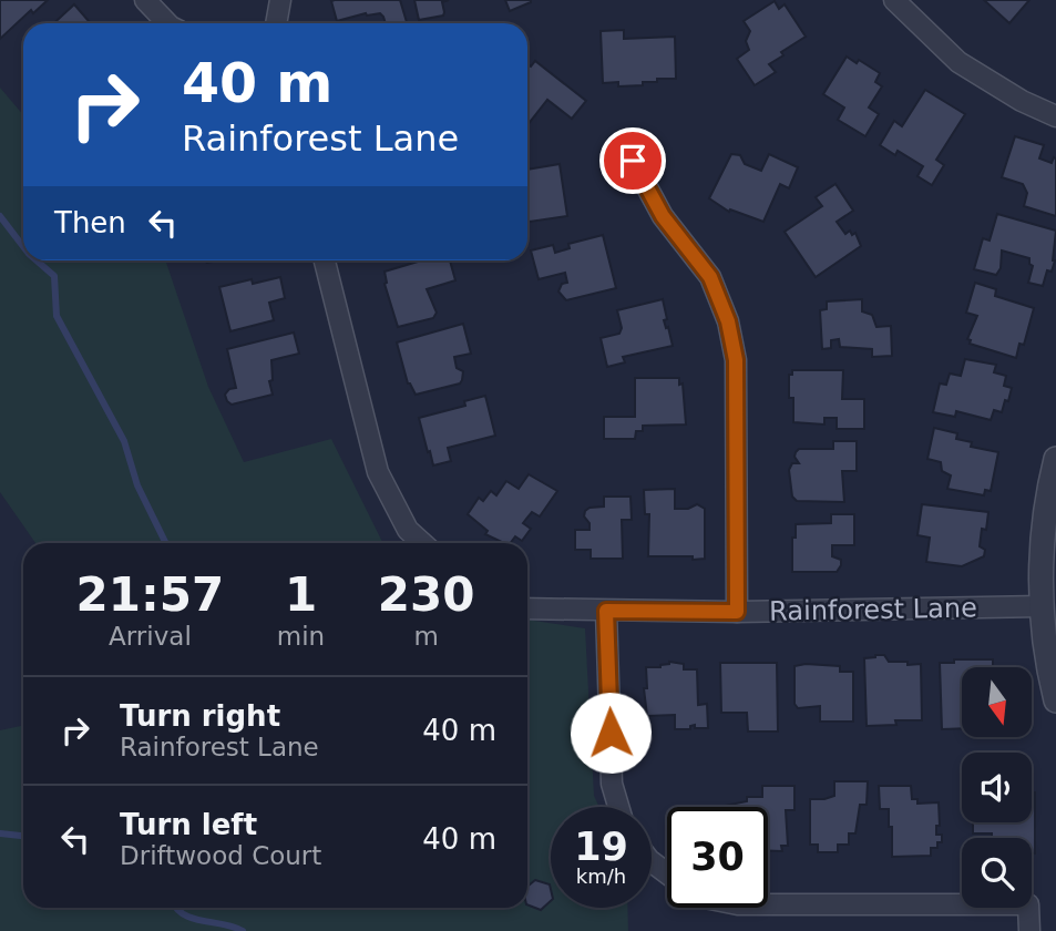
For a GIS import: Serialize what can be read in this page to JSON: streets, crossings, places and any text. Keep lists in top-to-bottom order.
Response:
{
  "streets": {
    "street": ["Rainforest Lane"]
  },
  "north": "bottom",
  "page": {
    "turn": ["40 m", "Rainforest Lane"],
    "then": "Then",
    "eta": [
      "21:57",
      "Arrival",
      "1",
      "min",
      "230",
      "m"
    ],
    "list": [
      {
        "name": "Turn right",
        "note": "Rainforest Lane",
        "value": "40 m"
      },
      {
        "name": "Turn left",
        "note": "Driftwood Court",
        "value": "40 m"
      }
    ],
    "speed": "19 km/h",
    "limit": "30"
  }
}
